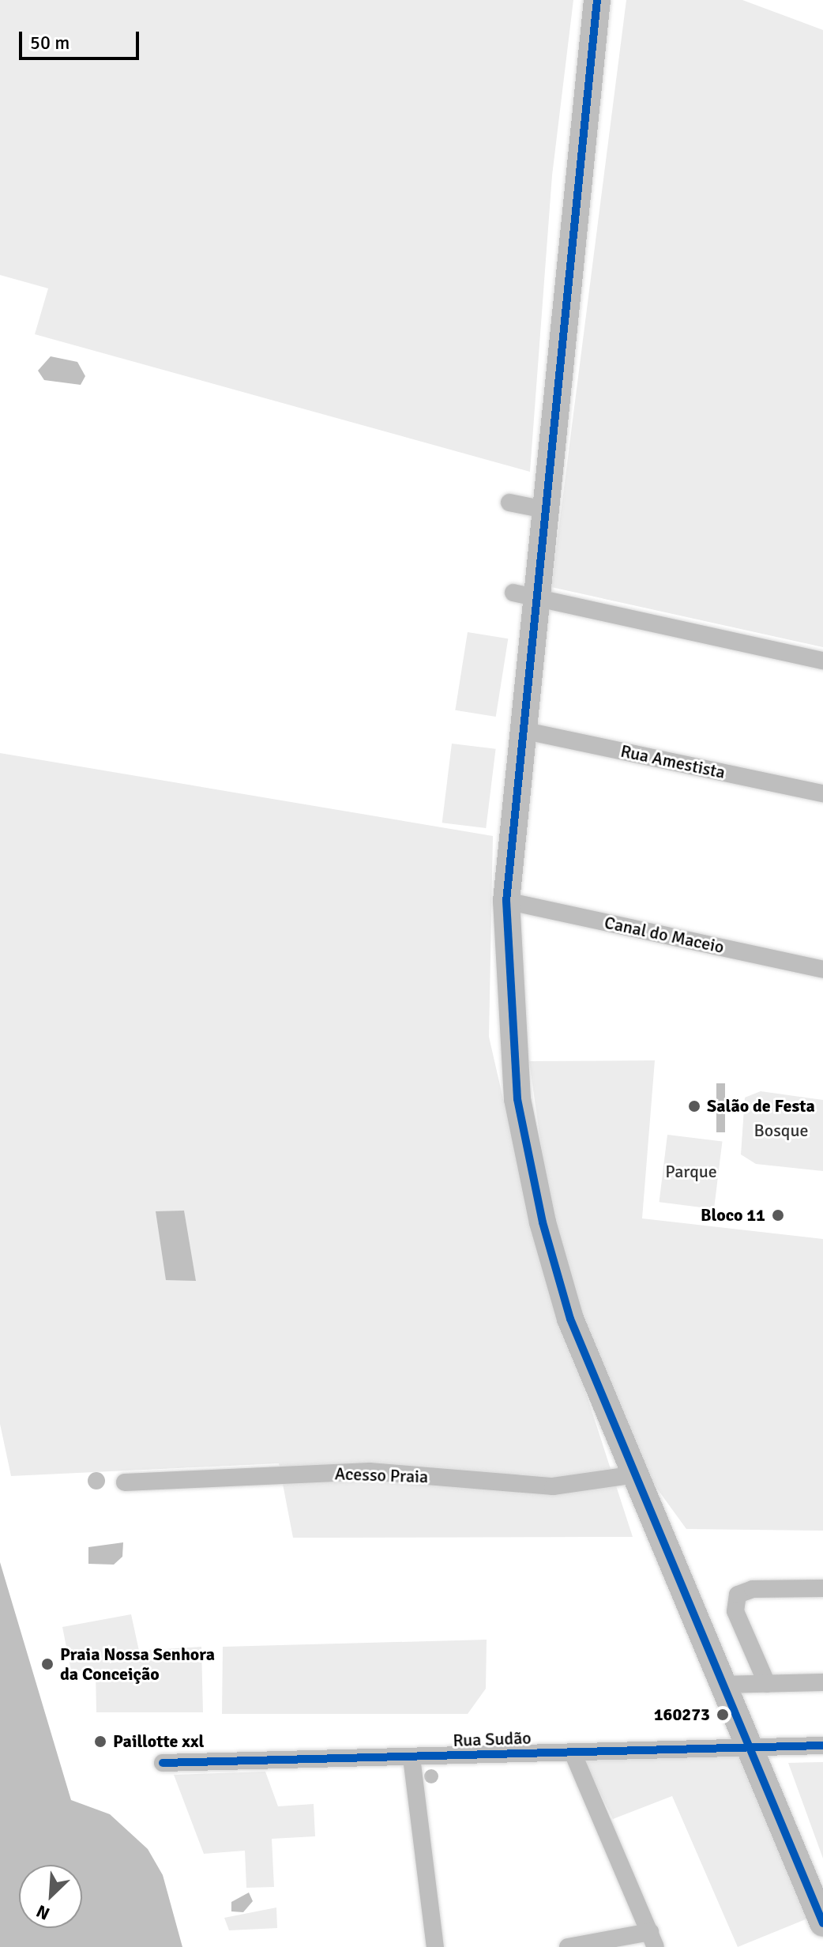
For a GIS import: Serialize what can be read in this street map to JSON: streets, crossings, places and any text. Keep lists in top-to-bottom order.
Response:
{
  "streets": {
    "street": [
      "Rua Amestista",
      "Canal do Maceio",
      "Acesso Praia",
      "Rua Sudão"
    ]
  },
  "parks": ["Bosque", "Parque"],
  "places": [
    "Salão de Festa",
    "Bloco 11",
    "Praia Nossa Senhora da Conceição",
    "160273",
    "Paillotte xxl"
  ],
  "scale_bar": "50 m",
  "north": "bottom left"
}
